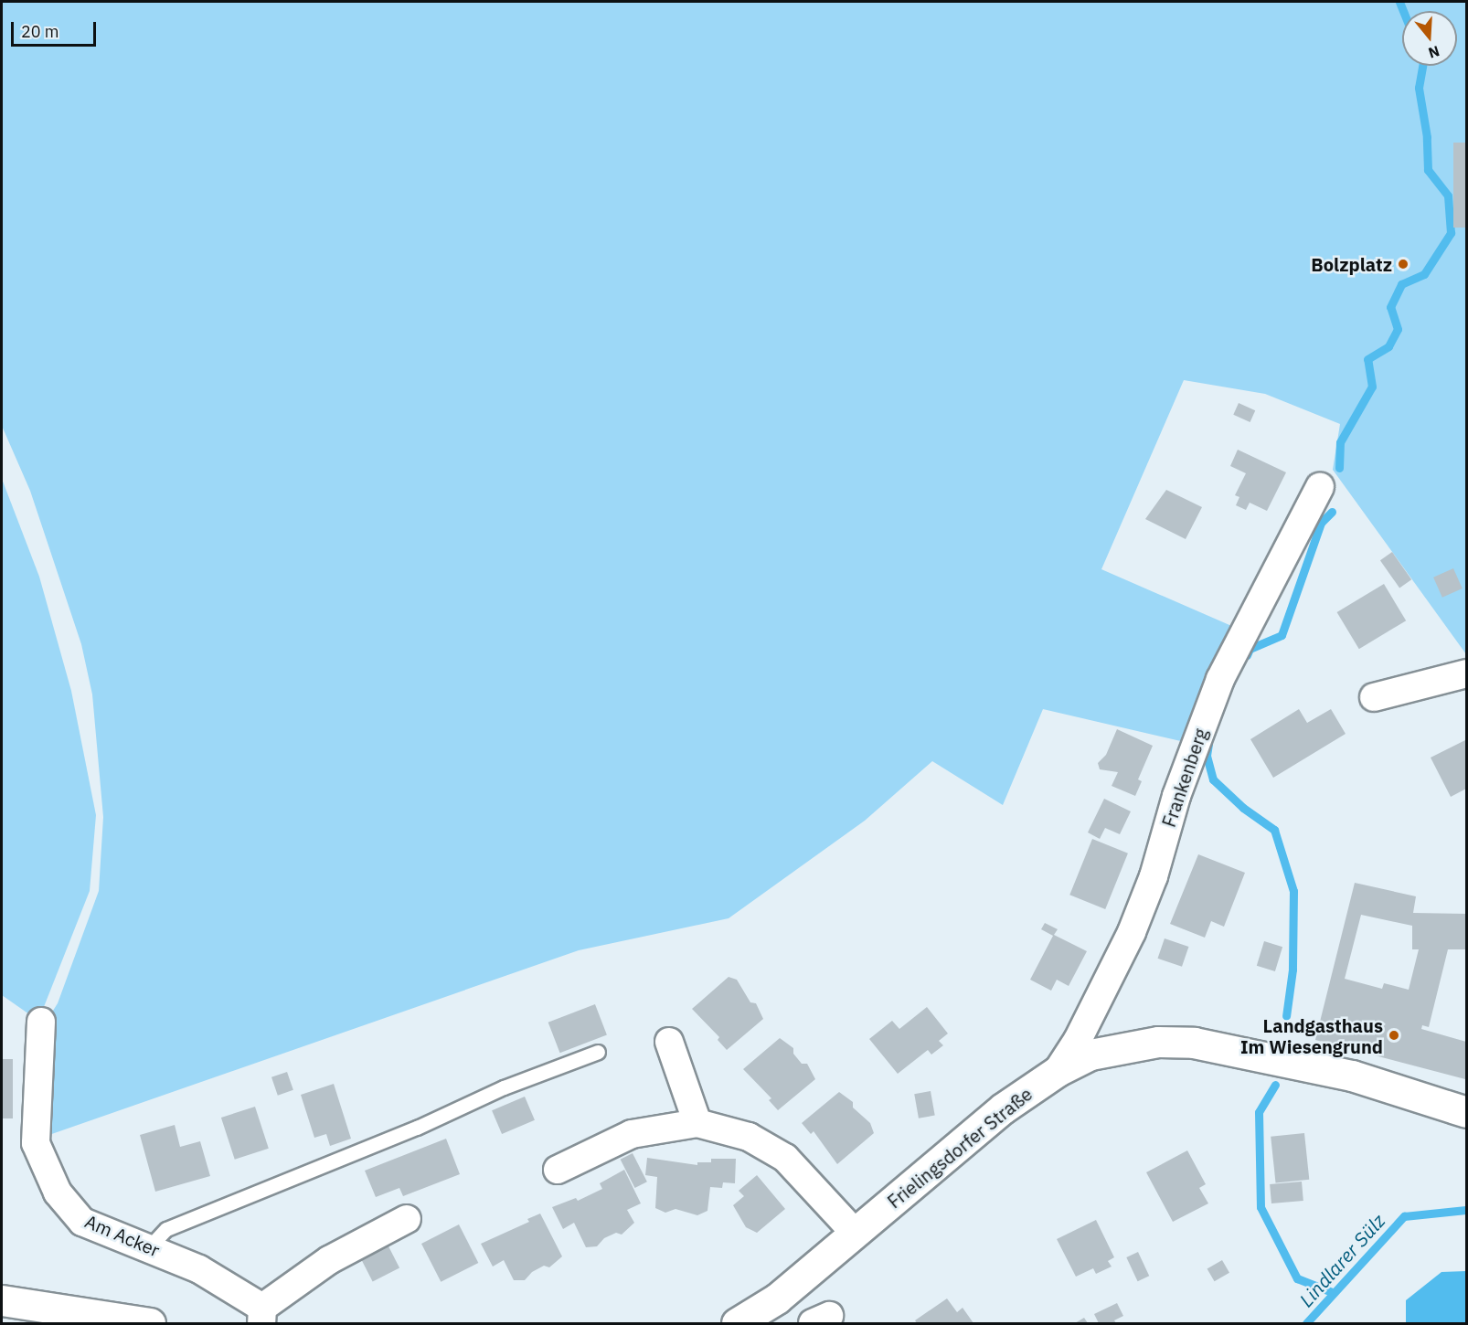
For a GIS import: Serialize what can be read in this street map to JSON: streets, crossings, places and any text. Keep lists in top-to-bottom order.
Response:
{
  "streets": {
    "main road": ["Frielingsdorfer Straße"],
    "street": ["Frankenberg", "Am Acker"]
  },
  "crossings": [
    ["Frankenberg", "Frielingsdorfer Straße"]
  ],
  "water": ["Lindlarer Sülz"],
  "places": ["Bolzplatz", "Landgasthaus Im Wiesengrund"],
  "scale_bar": "20 m",
  "north": "bottom"
}
